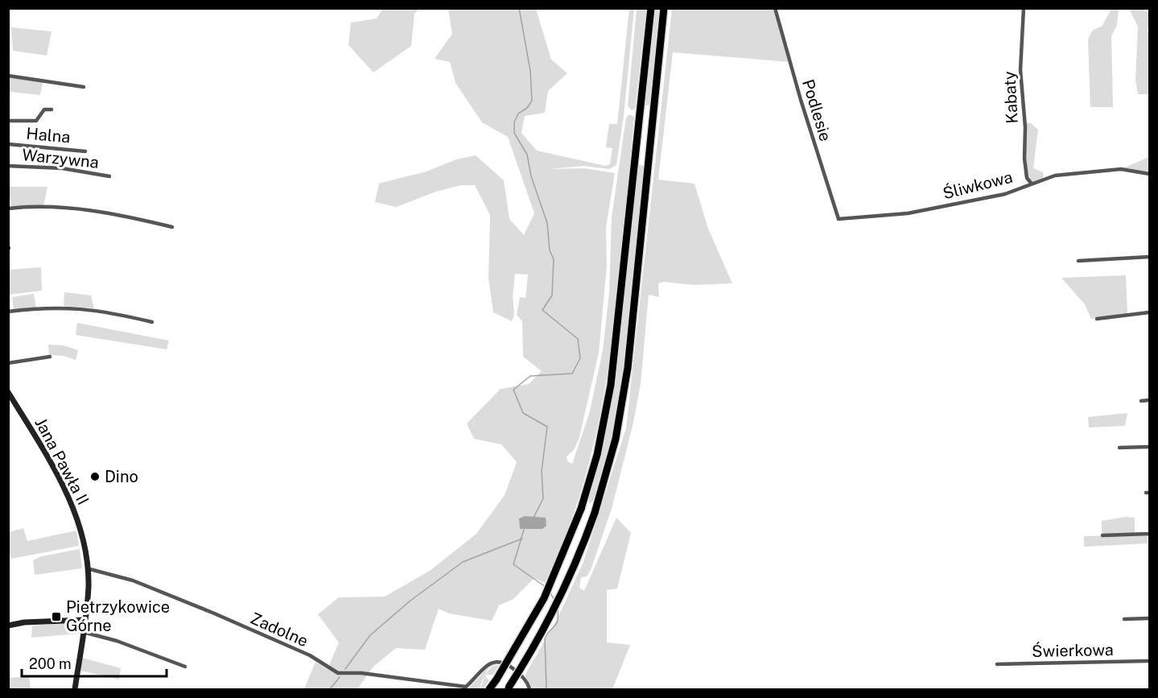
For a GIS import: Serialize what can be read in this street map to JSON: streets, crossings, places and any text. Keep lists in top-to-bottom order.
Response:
{
  "streets": {
    "street": [
      "Kabaty",
      "Podlesie",
      "Halna",
      "Warzywna",
      "Śliwkowa",
      "Jana Pawła II",
      "Zadolne",
      "Świerkowa"
    ]
  },
  "crossings": [
    ["Kabaty", "Śliwkowa"],
    ["Podlesie", "Śliwkowa"],
    ["Jana Pawła II", "Zadolne"]
  ],
  "places": {
    "other": ["Dino"],
    "transit": ["Pietrzykowice Górne"]
  },
  "scale_bar": "200 m"
}
